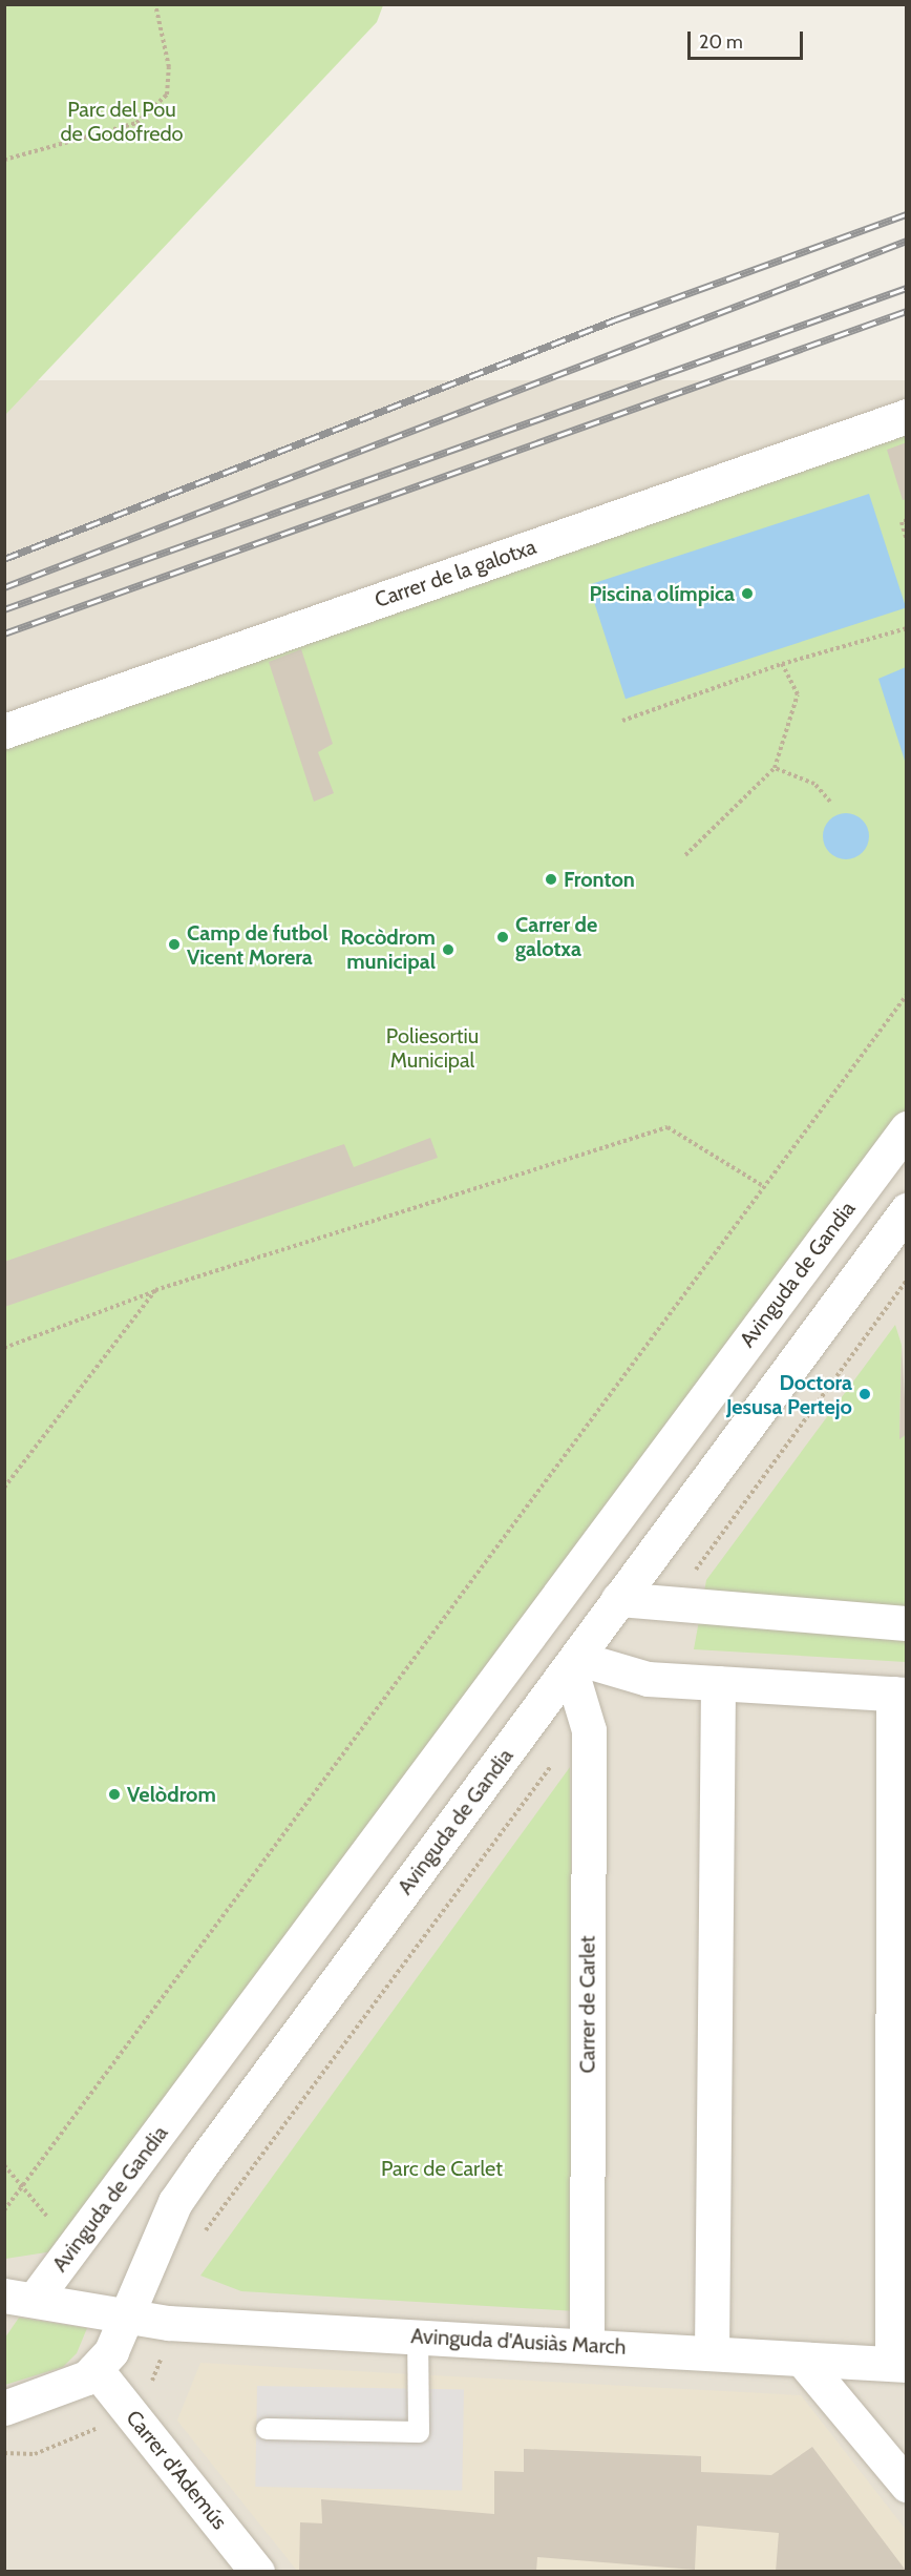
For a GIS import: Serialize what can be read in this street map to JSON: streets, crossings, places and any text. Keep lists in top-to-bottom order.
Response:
{
  "streets": {
    "street": [
      "Carrer de la galotxa",
      "Avinguda de Gandia",
      "Carrer de Carlet",
      "Avinguda d'Ausiàs March",
      "Carrer d'Ademús"
    ]
  },
  "crossings": [
    ["Avinguda de Gandia", "Carrer de Carlet"],
    ["Avinguda de Gandia", "Avinguda d'Ausiàs March"],
    ["Avinguda de Gandia", "Carrer d'Ademús"],
    ["Carrer de Carlet", "Avinguda d'Ausiàs March"]
  ],
  "parks": ["Parc del Pou de Godofredo", "Poliesortiu Municipal", "Parc de Carlet"],
  "places": [
    "Piscina olímpica",
    "Fronton",
    "Carrer de galotxa",
    "Camp de futbol Vicent Morera",
    "Rocòdrom municipal",
    "Doctora Jesusa Pertejo",
    "Velòdrom"
  ],
  "scale_bar": "20 m"
}
